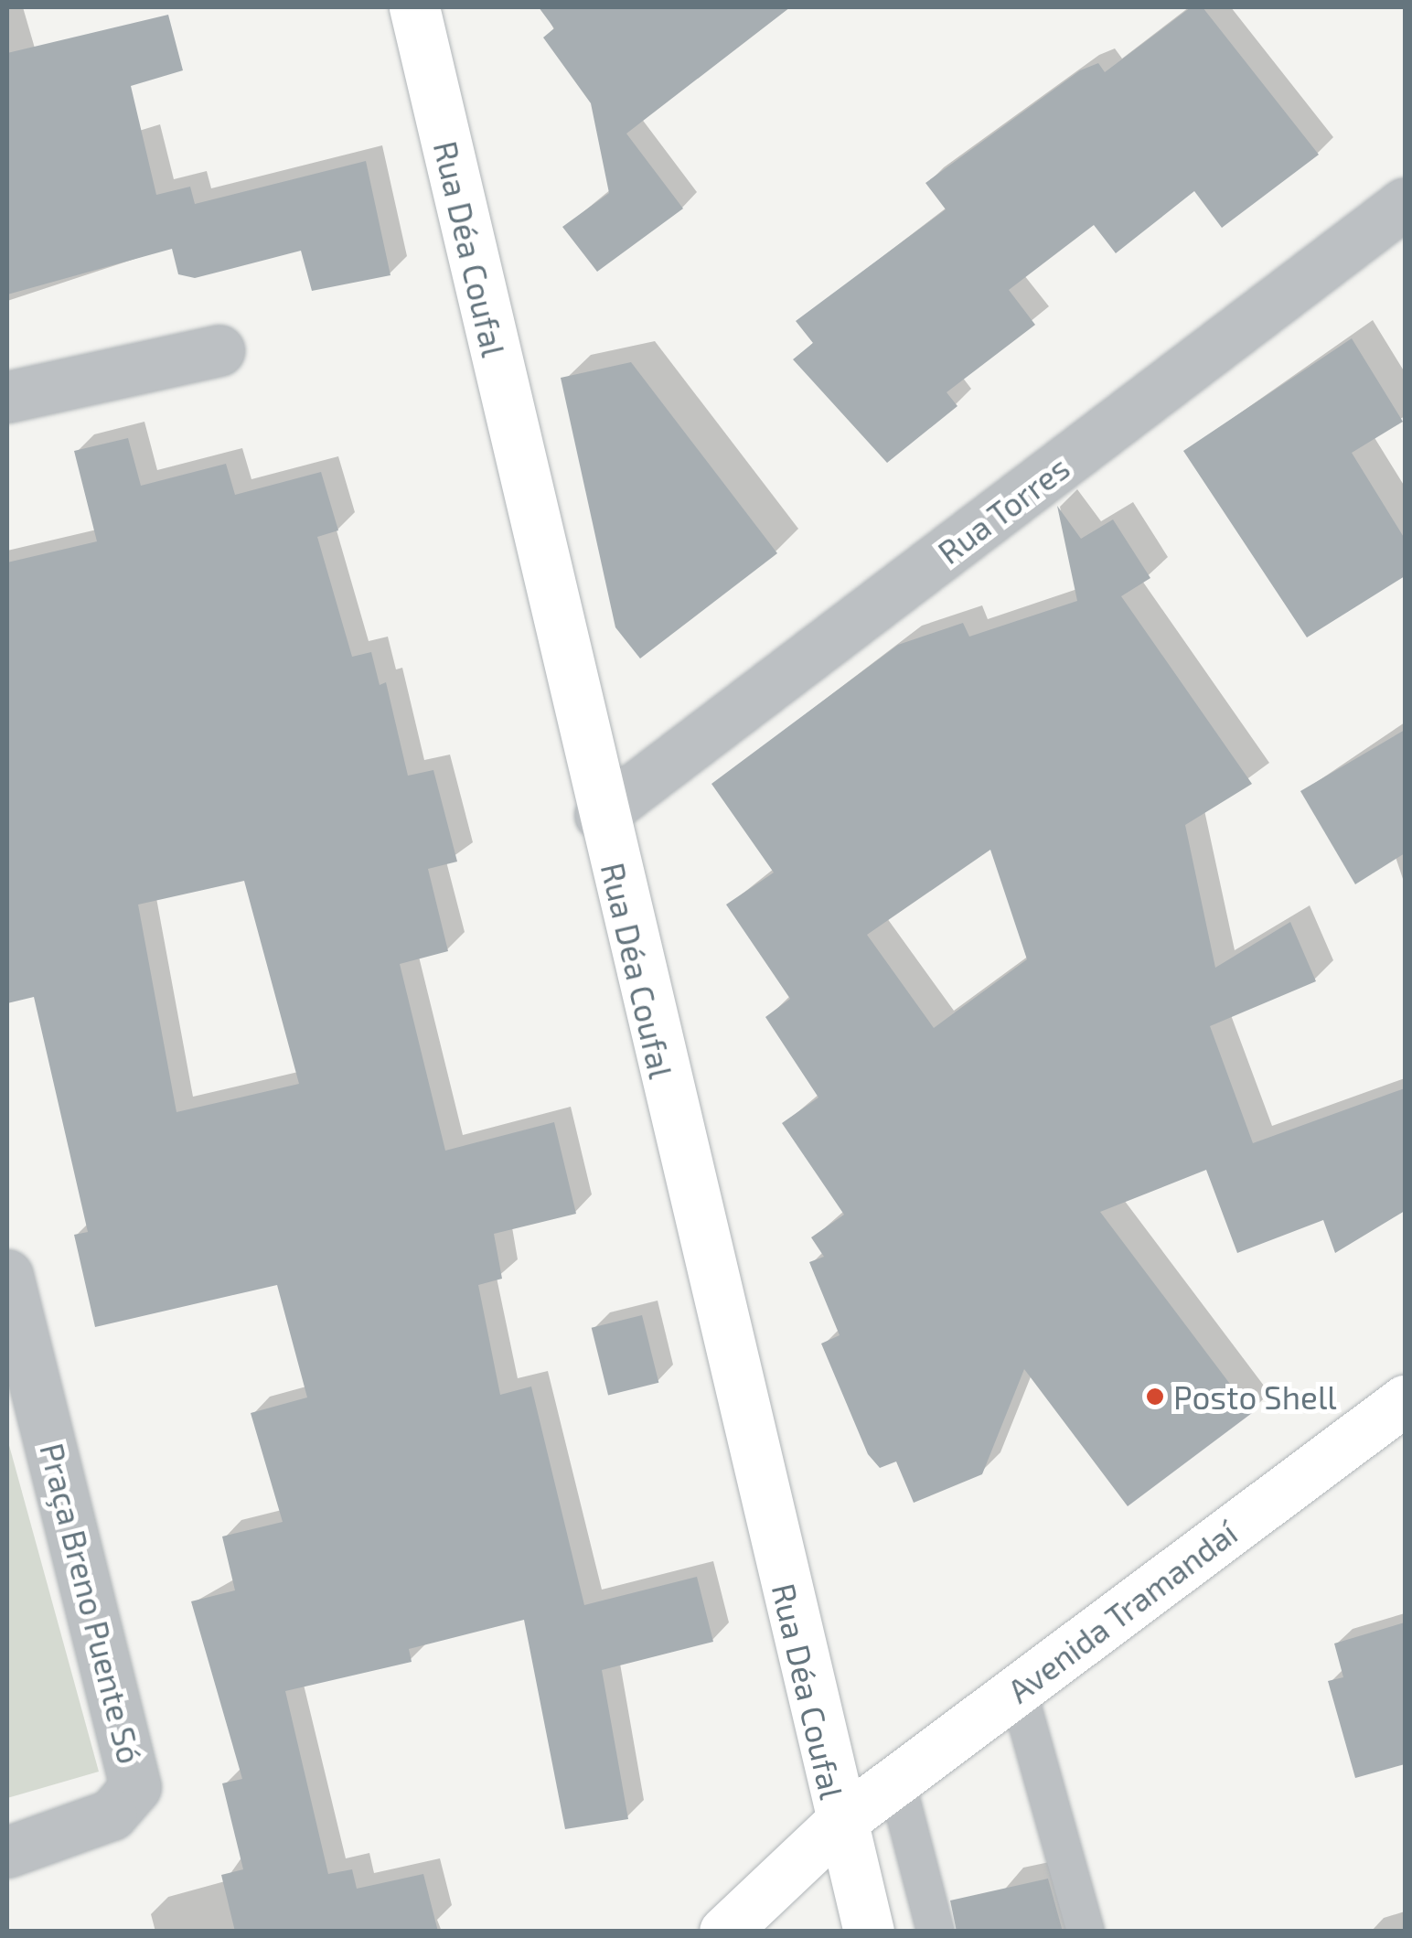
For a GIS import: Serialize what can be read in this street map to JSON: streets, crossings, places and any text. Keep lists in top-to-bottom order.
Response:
{
  "streets": {
    "main road": ["Rua Déa Coufal", "Avenida Tramandaí"],
    "street": ["Rua Torres", "Praça Breno Puente Só"]
  },
  "crossings": [
    ["Rua Déa Coufal", "Rua Torres"],
    ["Rua Déa Coufal", "Avenida Tramandaí"]
  ],
  "places": ["Posto Shell"]
}
